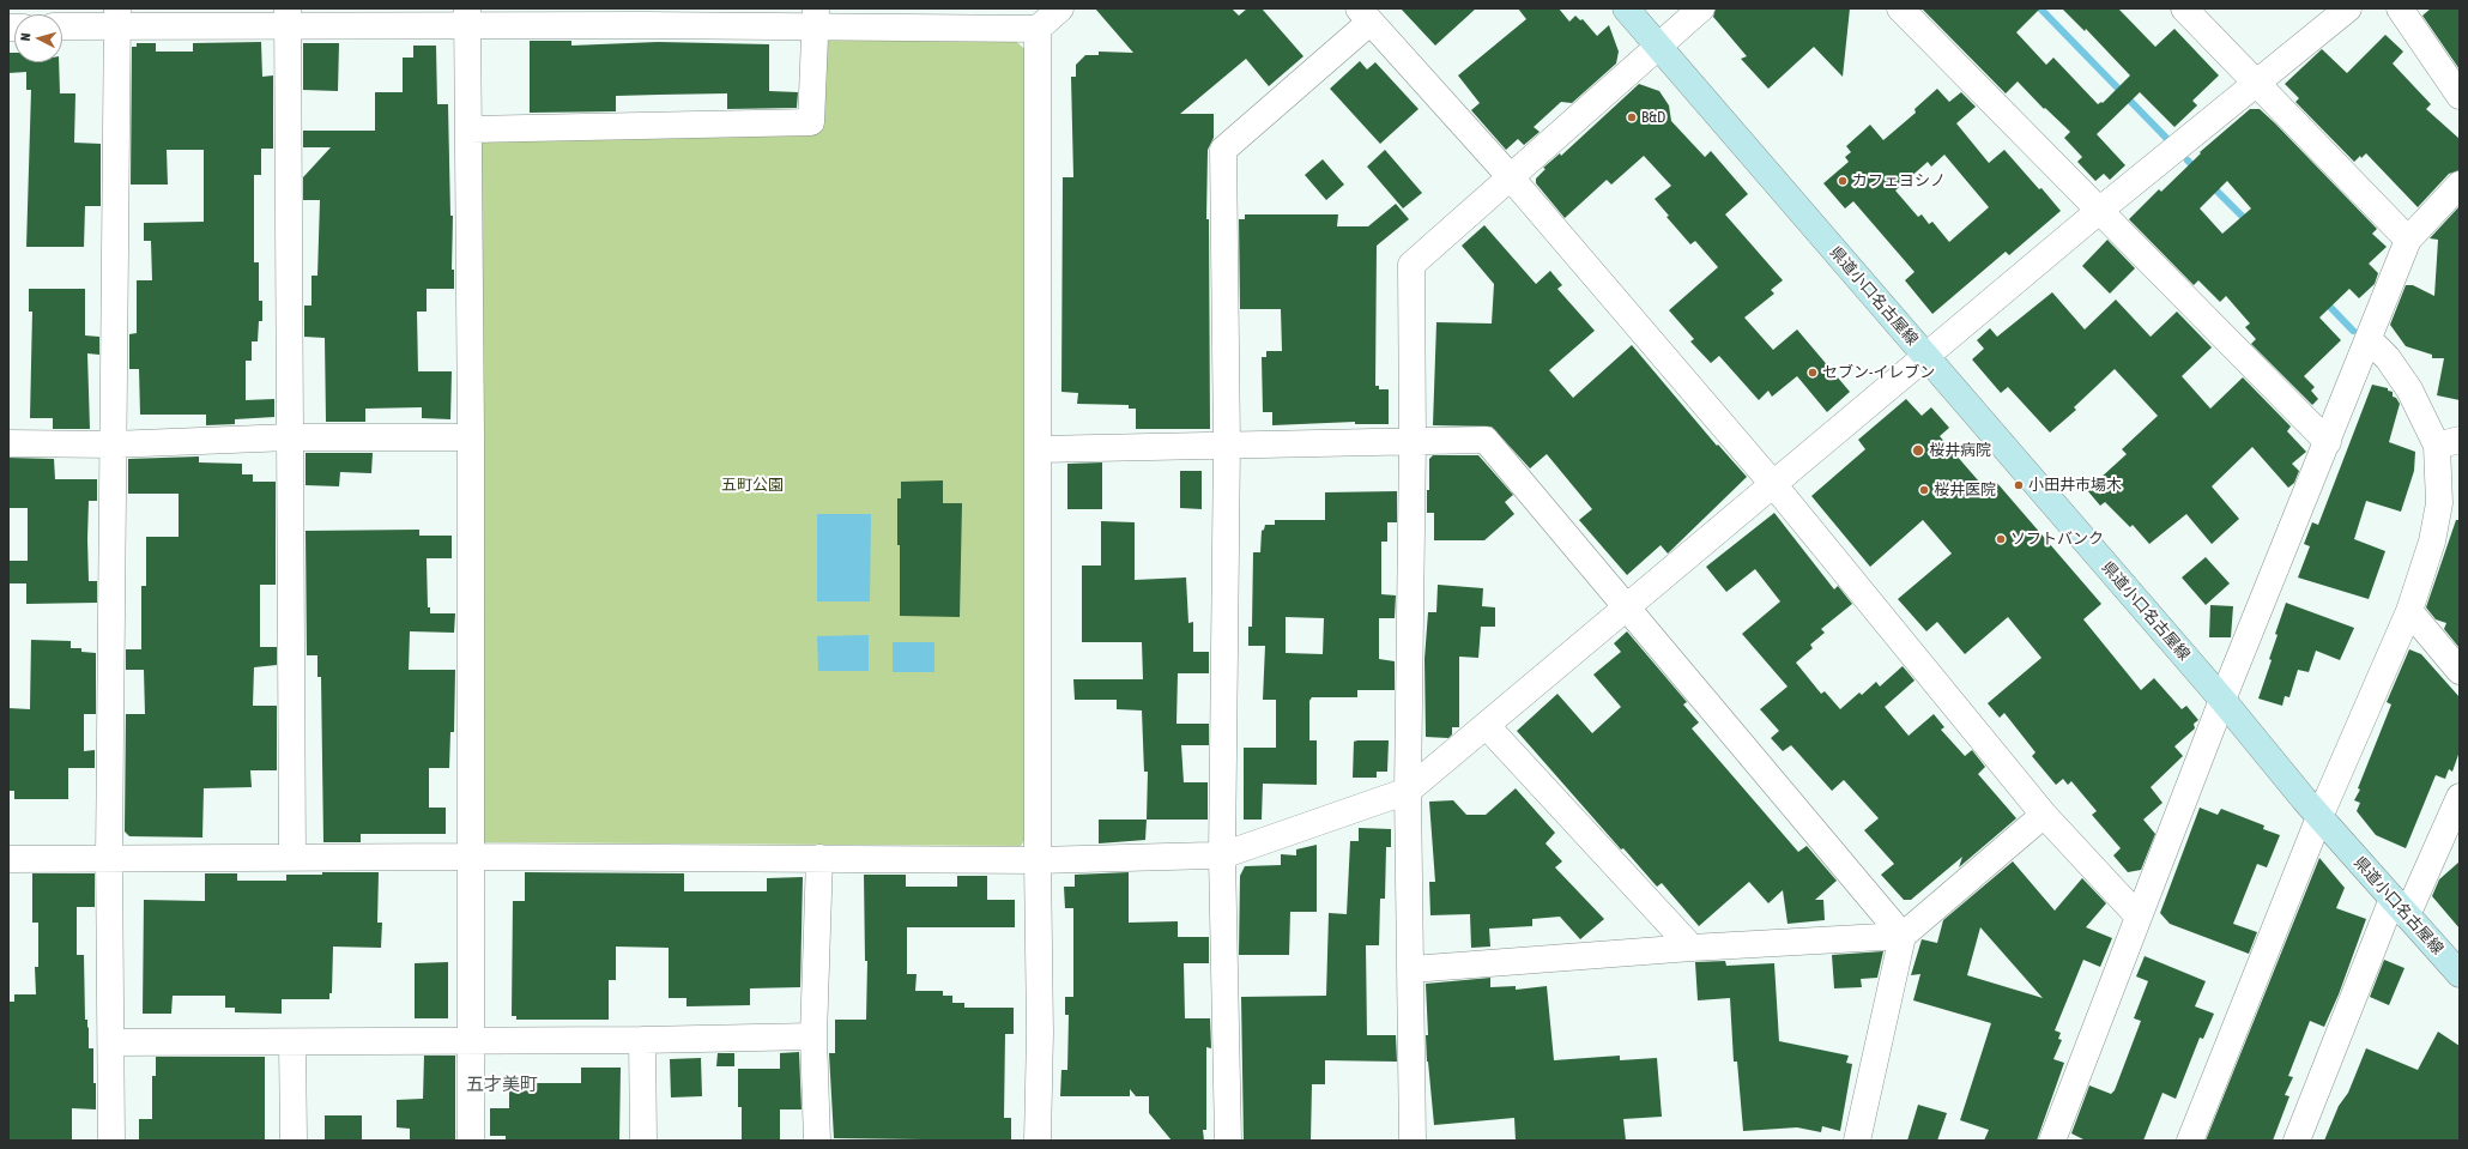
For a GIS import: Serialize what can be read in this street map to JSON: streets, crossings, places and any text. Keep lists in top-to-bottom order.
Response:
{
  "streets": {
    "main road": ["県道小口名古屋線"]
  },
  "districts": ["五才美町"],
  "parks": ["五町公園"],
  "places": [
    "B&D",
    "カフェヨシノ",
    "セブン-イレブン",
    "桜井病院",
    "小田井市場木",
    "桜井医院",
    "ソフトバンク"
  ],
  "north": "left"
}
